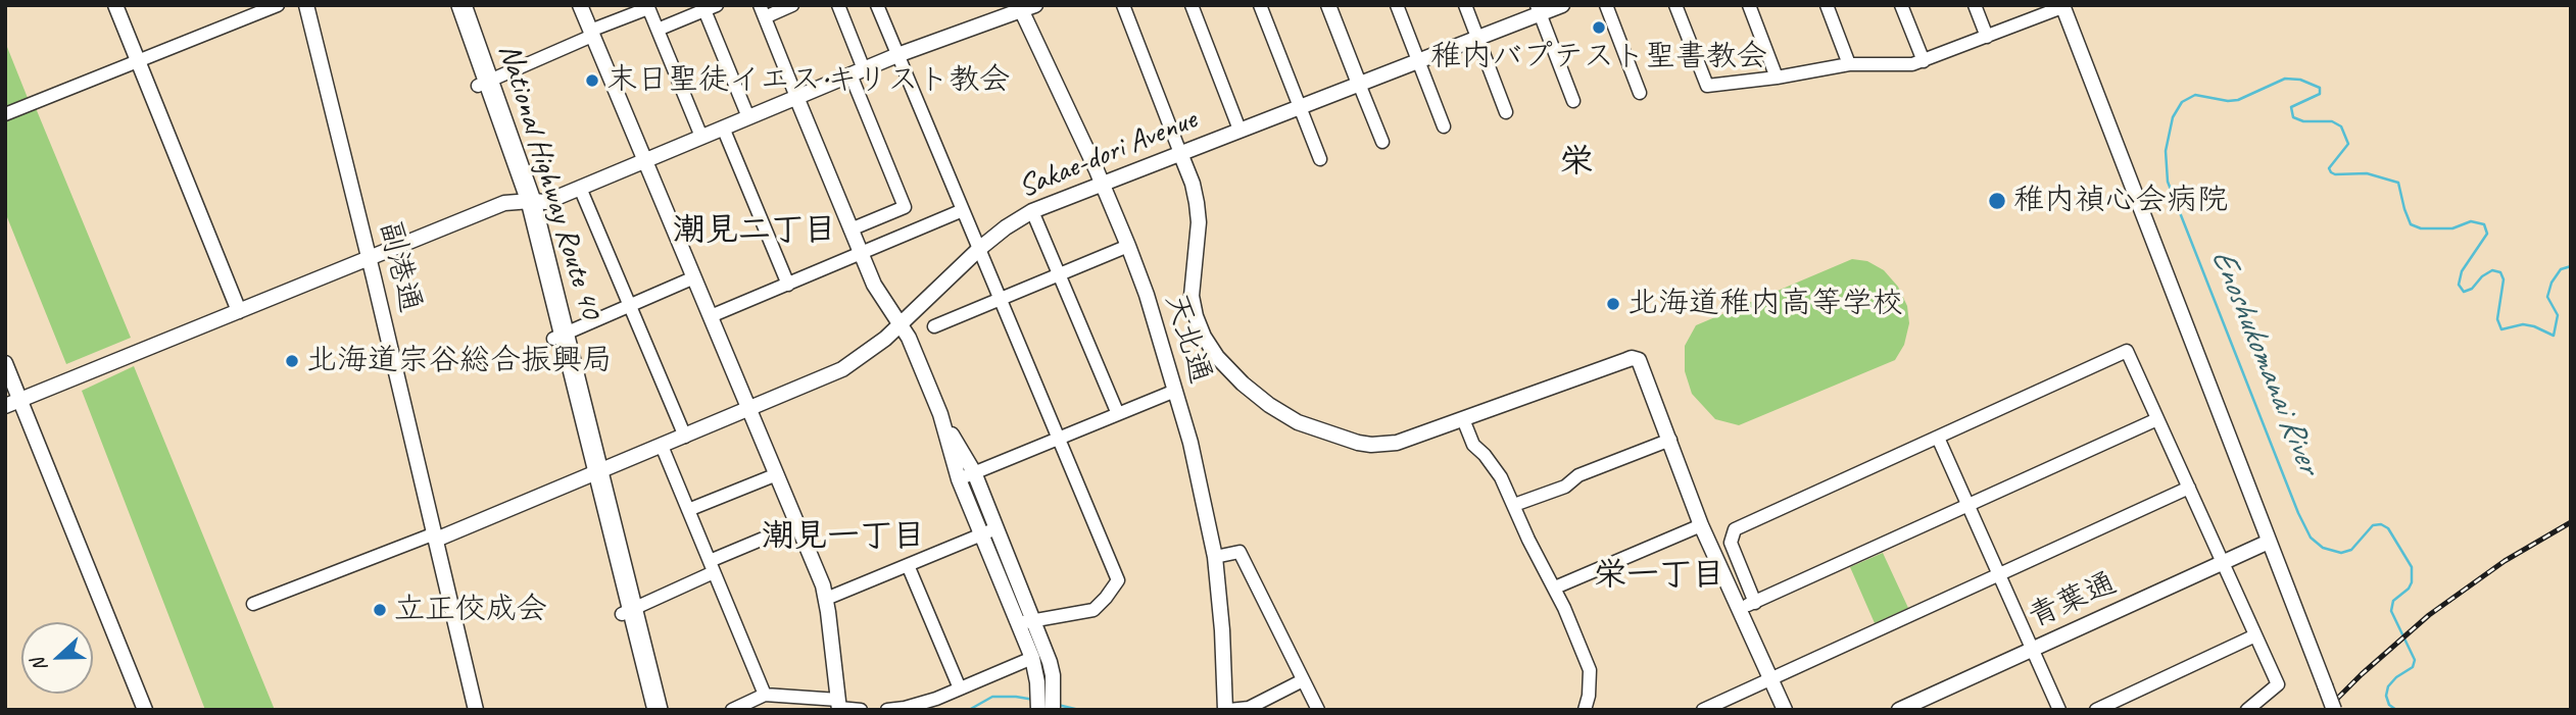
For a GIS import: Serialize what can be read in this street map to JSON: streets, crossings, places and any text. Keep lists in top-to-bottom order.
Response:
{
  "streets": {
    "highway": ["National Highway Route 40"],
    "street": [
      "Sakae-dori Avenue",
      "副港通",
      "天北通",
      "青葉通"
    ]
  },
  "crossings": [
    ["Sakae-dori Avenue", "National Highway Route 40"],
    ["Sakae-dori Avenue", "副港通"],
    ["Sakae-dori Avenue", "天北通"]
  ],
  "districts": [
    "栄",
    "潮見二丁目",
    "潮見一丁目",
    "栄一丁目"
  ],
  "water": ["Enoshukomanai River"],
  "places": [
    "稚内バプテスト聖書教会",
    "末日聖徒イエス•キリスト教会",
    "稚内禎心会病院",
    "北海道稚内高等学校",
    "北海道宗谷総合振興局",
    "立正佼成会"
  ],
  "north": "left"
}
